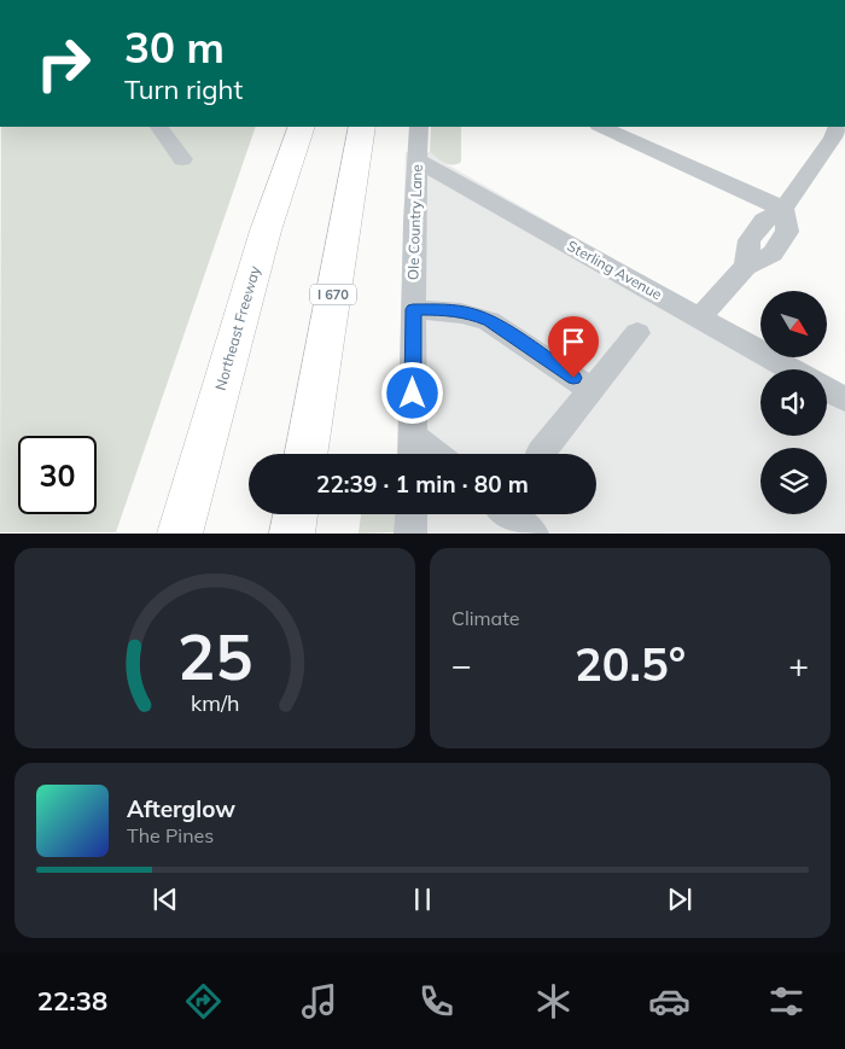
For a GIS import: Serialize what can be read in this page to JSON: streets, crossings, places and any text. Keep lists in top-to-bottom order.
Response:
{
  "streets": {
    "highway": ["I 670", "Northeast Freeway"],
    "street": ["Ole Country Lane", "Sterling Avenue"]
  },
  "crossings": [
    ["Ole Country Lane", "Sterling Avenue"]
  ],
  "north": "bottom right",
  "page": {
    "turn": ["30 m", "Turn right"],
    "limit": "30",
    "trip": "22:39 · 1 min · 80 m",
    "tile": "Climate",
    "heat": ["−", "20.5°", "+"],
    "song": ["Afterglow", "The Pines"],
    "tabs": "22:38",
    "gauge": ["25", "km/h"]
  }
}
